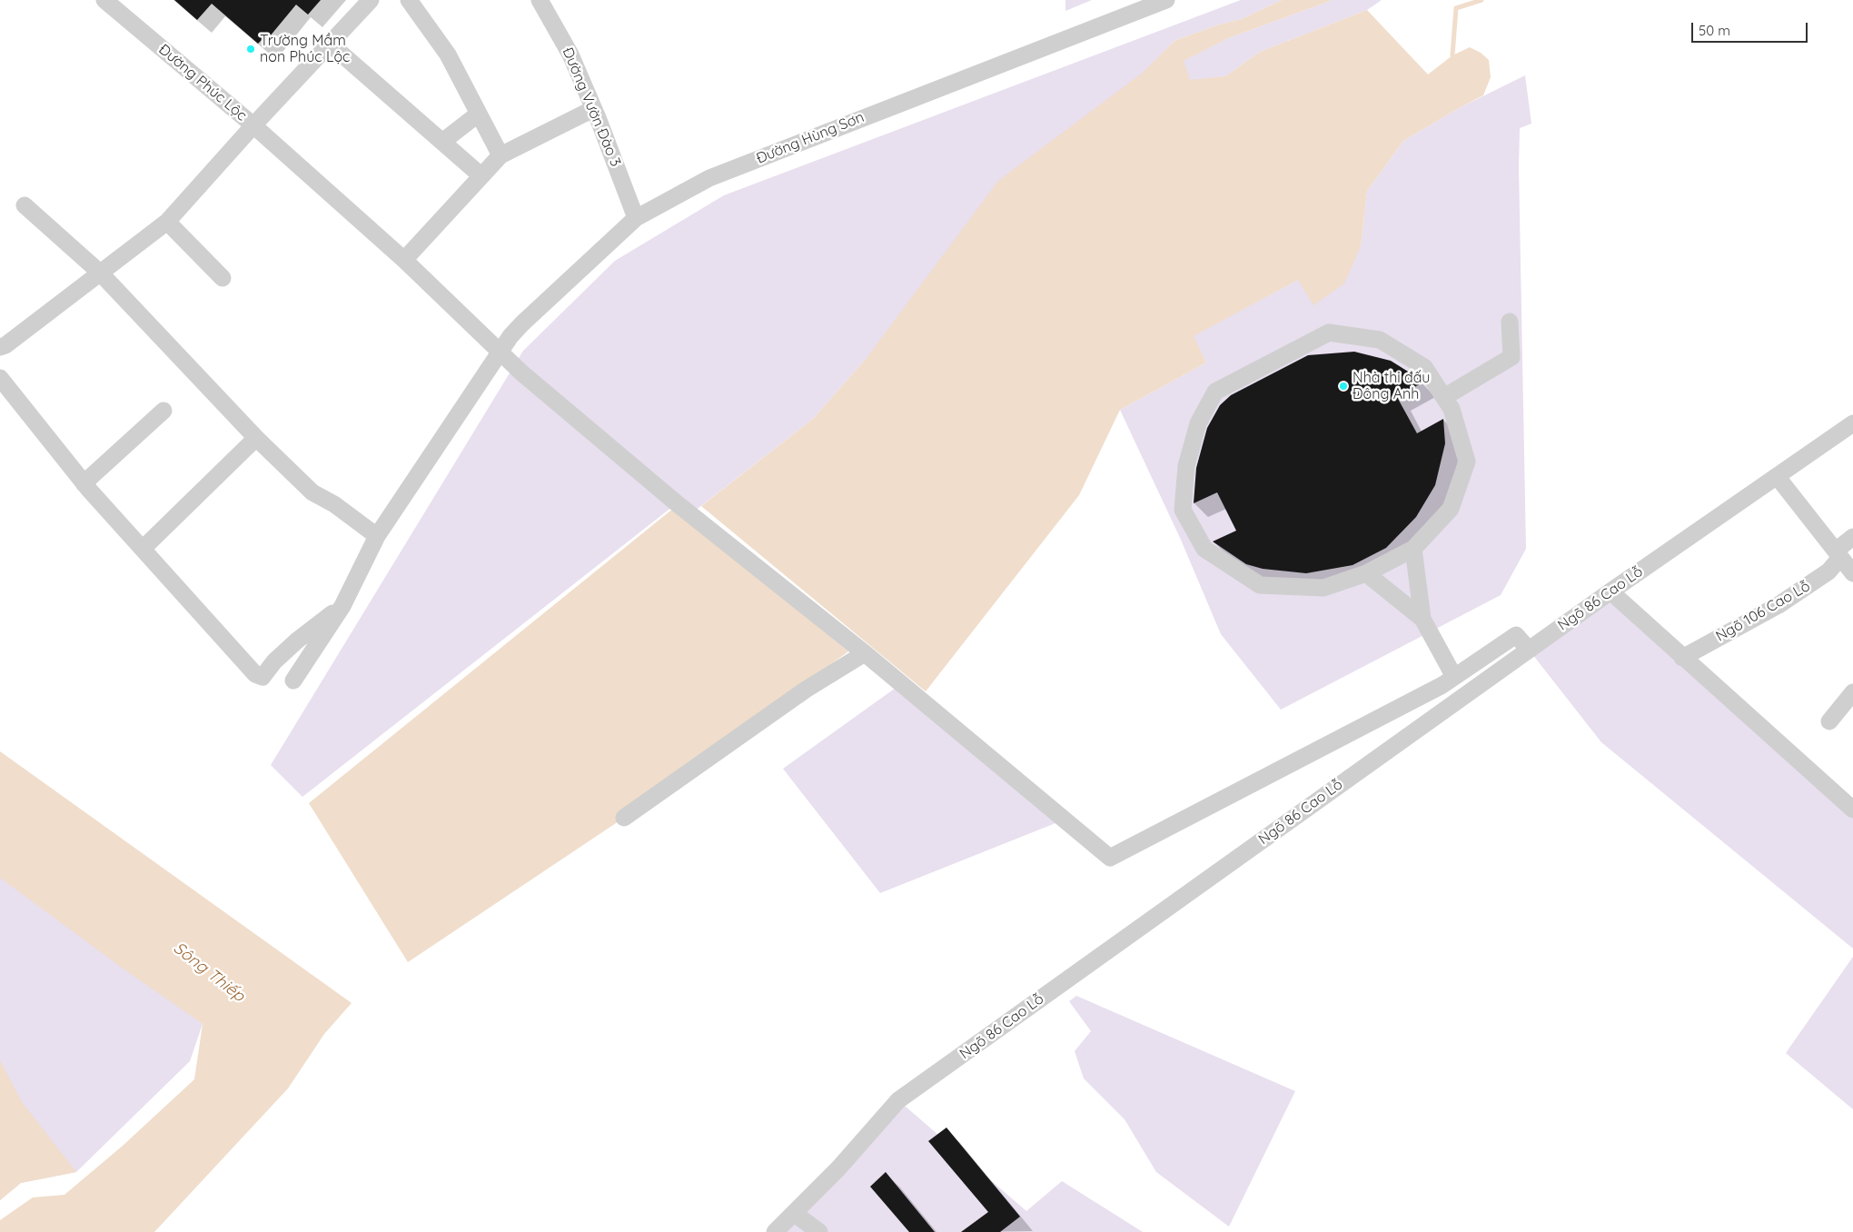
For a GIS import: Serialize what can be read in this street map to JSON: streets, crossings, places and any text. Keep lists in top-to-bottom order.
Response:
{
  "streets": {
    "street": [
      "Đường Phúc Lộc",
      "Đường Vườn Đào 3",
      "Đường Hùng Sơn",
      "Ngõ 86 Cao Lỗ",
      "Ngõ 106 Cao Lỗ"
    ]
  },
  "crossings": [
    ["Đường Vườn Đào 3", "Đường Hùng Sơn"]
  ],
  "water": ["Sông Thiếp"],
  "places": ["Trường Mầm non Phúc Lộc", "Nhà thi đấu Đông Anh"],
  "scale_bar": "50 m"
}
